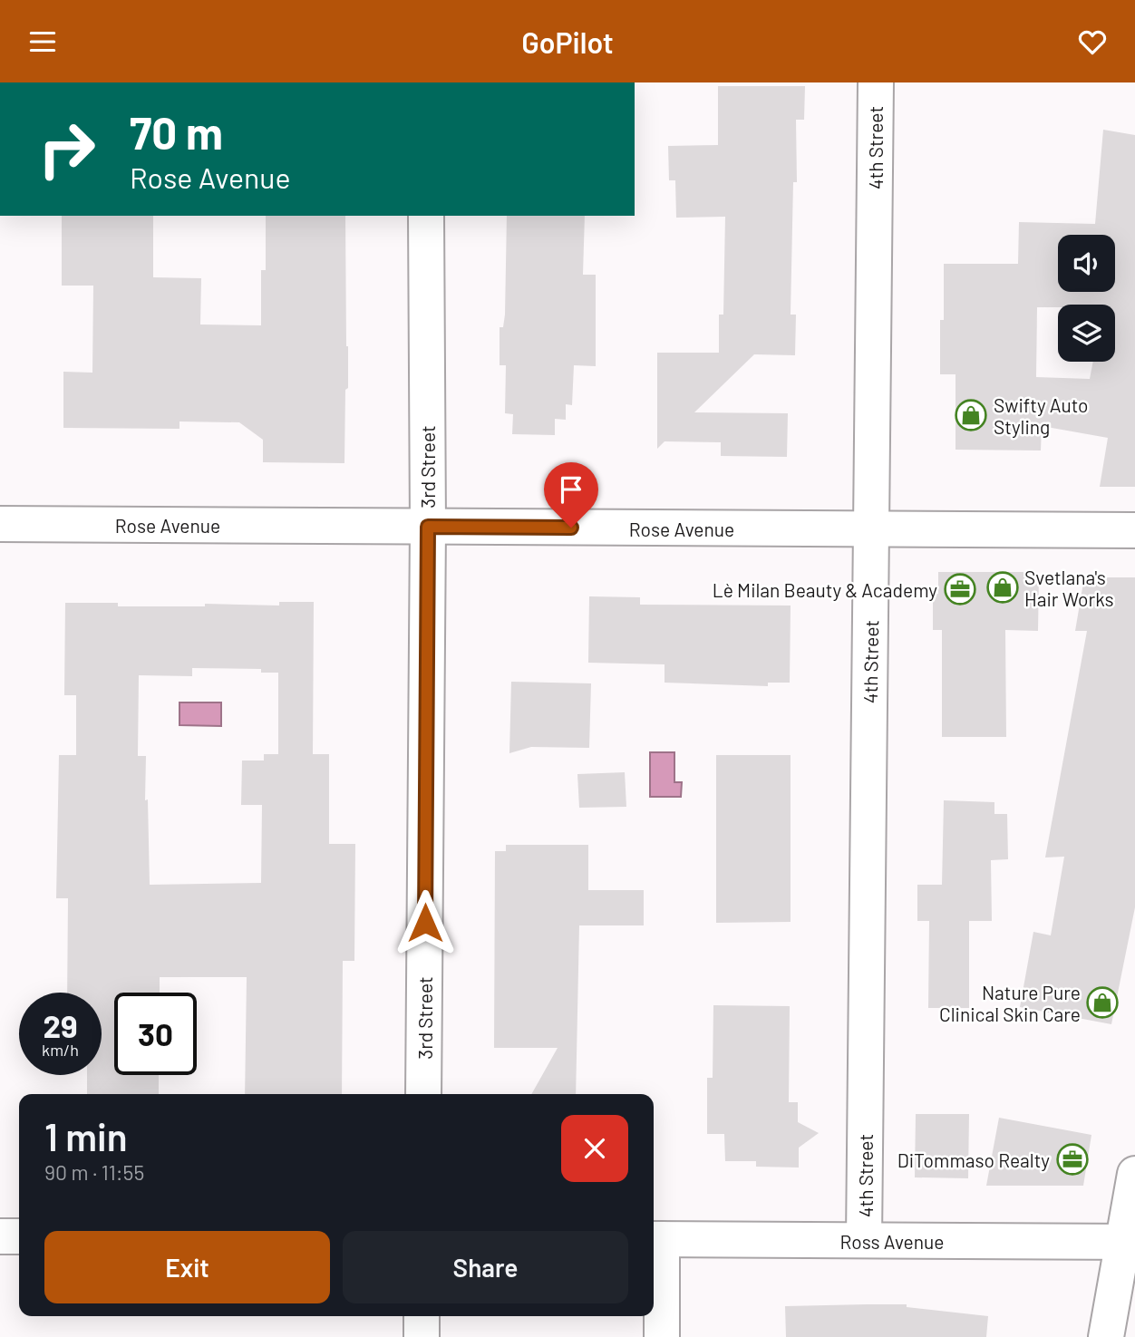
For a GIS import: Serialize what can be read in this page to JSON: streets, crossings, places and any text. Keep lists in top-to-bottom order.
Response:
{
  "streets": {
    "street": [
      "4th Street",
      "3rd Street",
      "Rose Avenue",
      "Ross Avenue"
    ]
  },
  "crossings": [
    ["4th Street", "Rose Avenue"],
    ["4th Street", "Ross Avenue"],
    ["3rd Street", "Rose Avenue"]
  ],
  "places": {
    "shop": ["Swifty Auto Styling", "Svetlana's Hair Works", "Nature Pure Clinical Skin Care"],
    "office": ["Lè Milan Beauty & Academy", "DiTommaso Realty"]
  },
  "page": {
    "header": "GoPilot",
    "turn": ["70 m", "Rose Avenue"],
    "speed": "29 km/h",
    "limit": "30",
    "heading": ["1 min", "90 m · 11:55"],
    "buttons": ["Exit", "Share"]
  }
}
